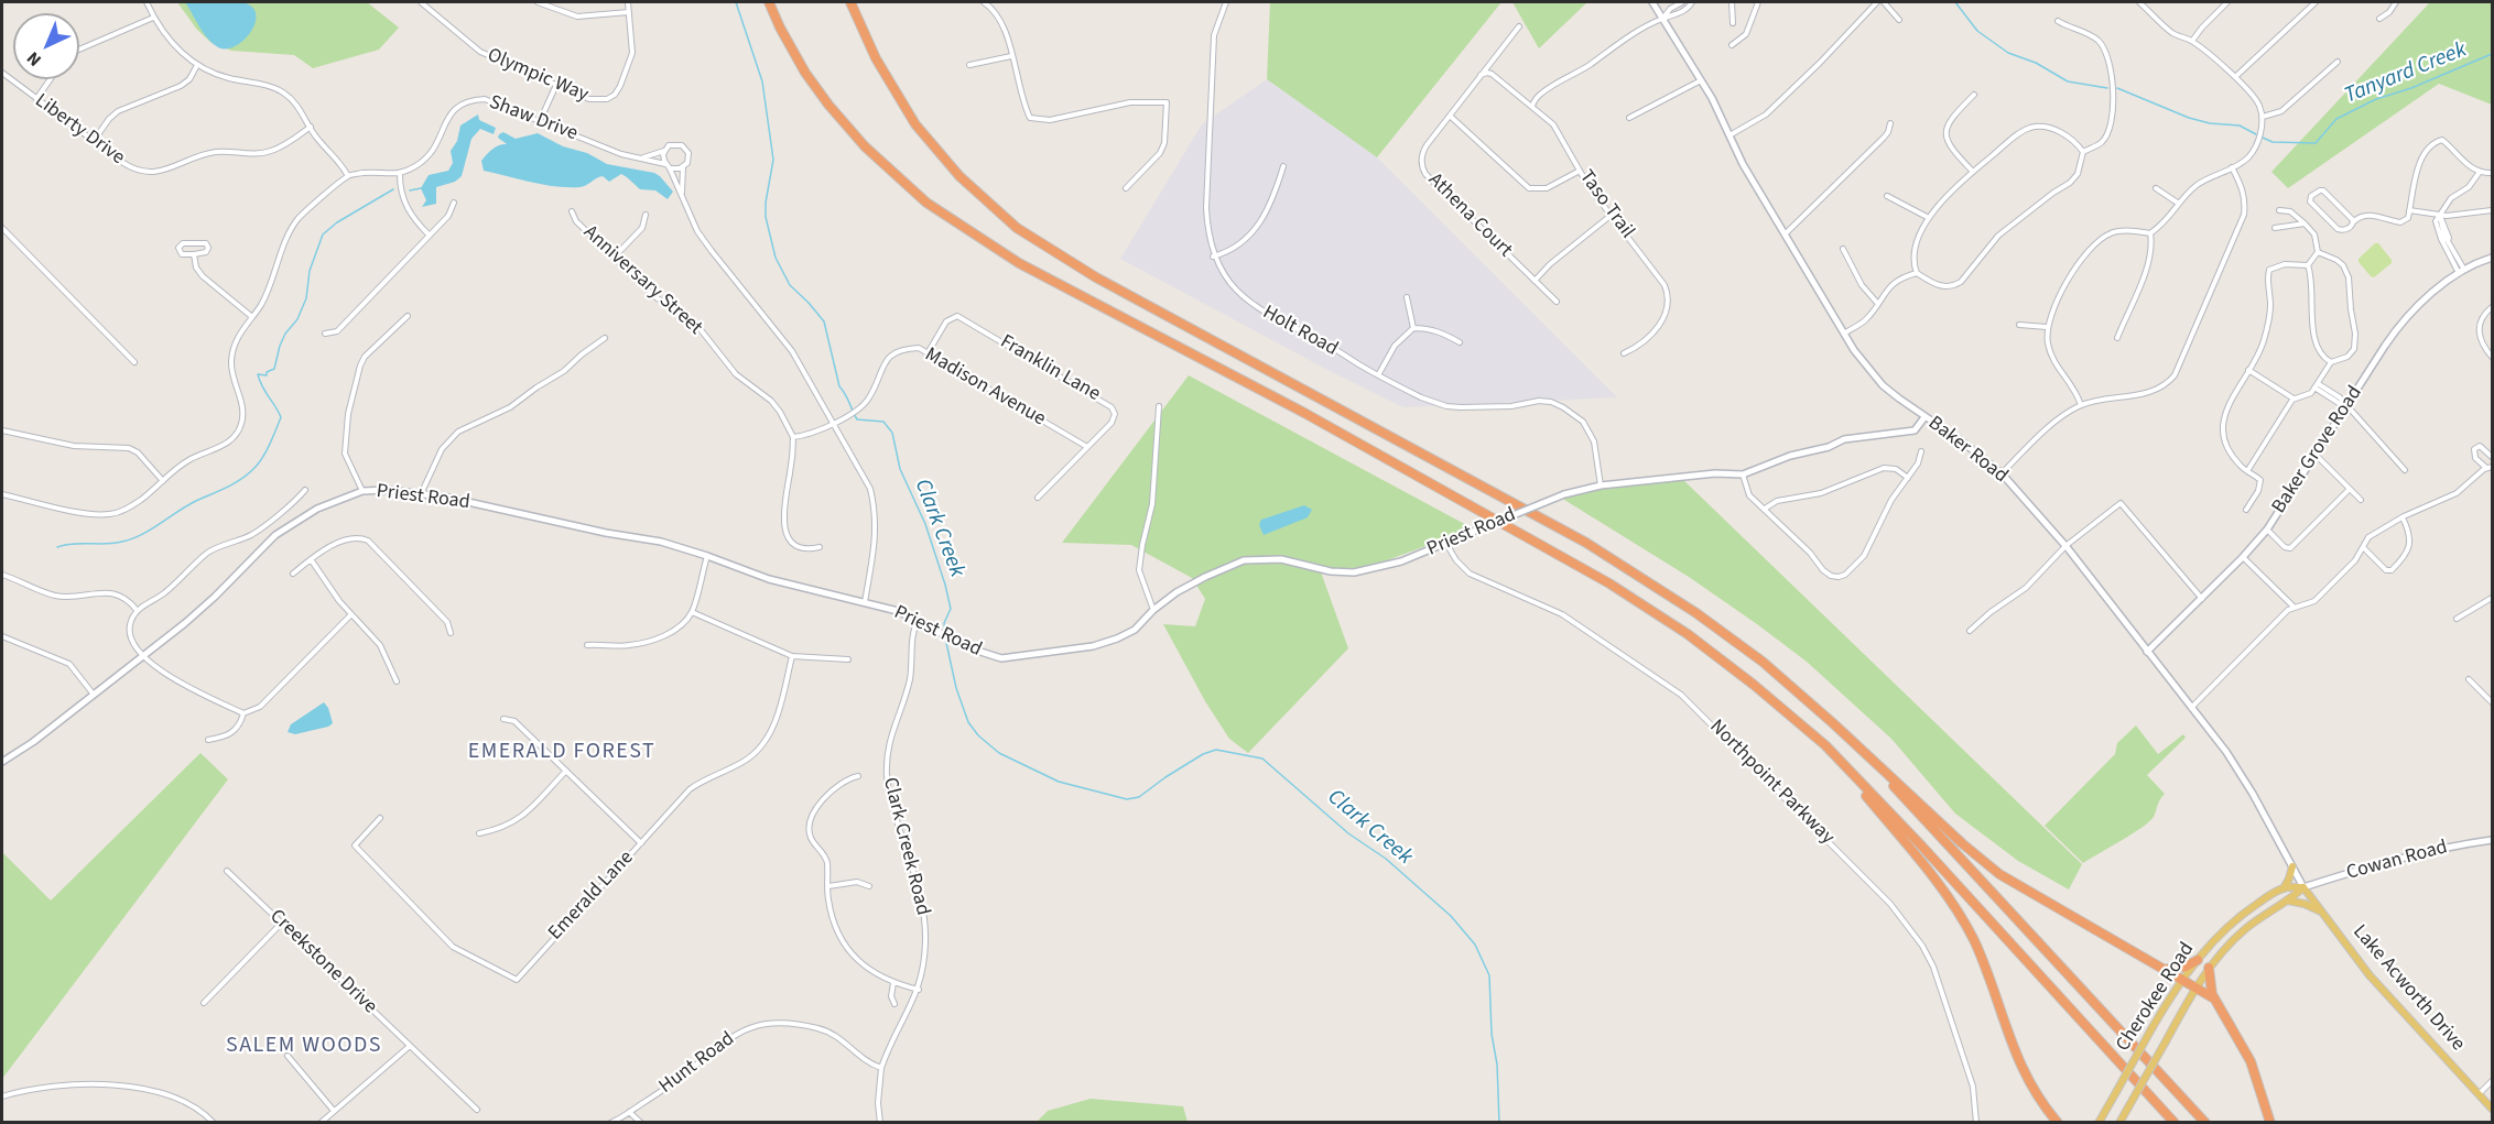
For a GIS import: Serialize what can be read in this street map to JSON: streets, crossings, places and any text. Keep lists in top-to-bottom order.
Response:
{
  "streets": {
    "main road": ["Lake Acworth Drive", "Cherokee Road"],
    "street": [
      "Olympic Way",
      "Shaw Drive",
      "Liberty Drive",
      "Taso Trail",
      "Athena Court",
      "Anniversary Street",
      "Holt Road",
      "Franklin Lane",
      "Madison Avenue",
      "Baker Road",
      "Baker Grove Road",
      "Priest Road",
      "Northpoint Parkway",
      "Clark Creek Road",
      "Cowan Road",
      "Emerald Lane",
      "Creekstone Drive",
      "Hunt Road"
    ]
  },
  "crossings": [
    ["Taso Trail", "Athena Court"],
    ["Holt Road", "Priest Road"],
    ["Franklin Lane", "Madison Avenue"],
    ["Baker Road", "Baker Grove Road"],
    ["Baker Road", "Priest Road"],
    ["Baker Road", "Cowan Road"],
    ["Baker Road", "Lake Acworth Drive"],
    ["Baker Road", "Cherokee Road"],
    ["Priest Road", "Northpoint Parkway"],
    ["Priest Road", "Clark Creek Road"],
    ["Clark Creek Road", "Hunt Road"],
    ["Cowan Road", "Lake Acworth Drive"],
    ["Cowan Road", "Cherokee Road"],
    ["Lake Acworth Drive", "Cherokee Road"]
  ],
  "districts": ["EMERALD FOREST", "SALEM WOODS"],
  "water": ["Tanyard Creek", "Clark Creek"],
  "north": "bottom left"
}
